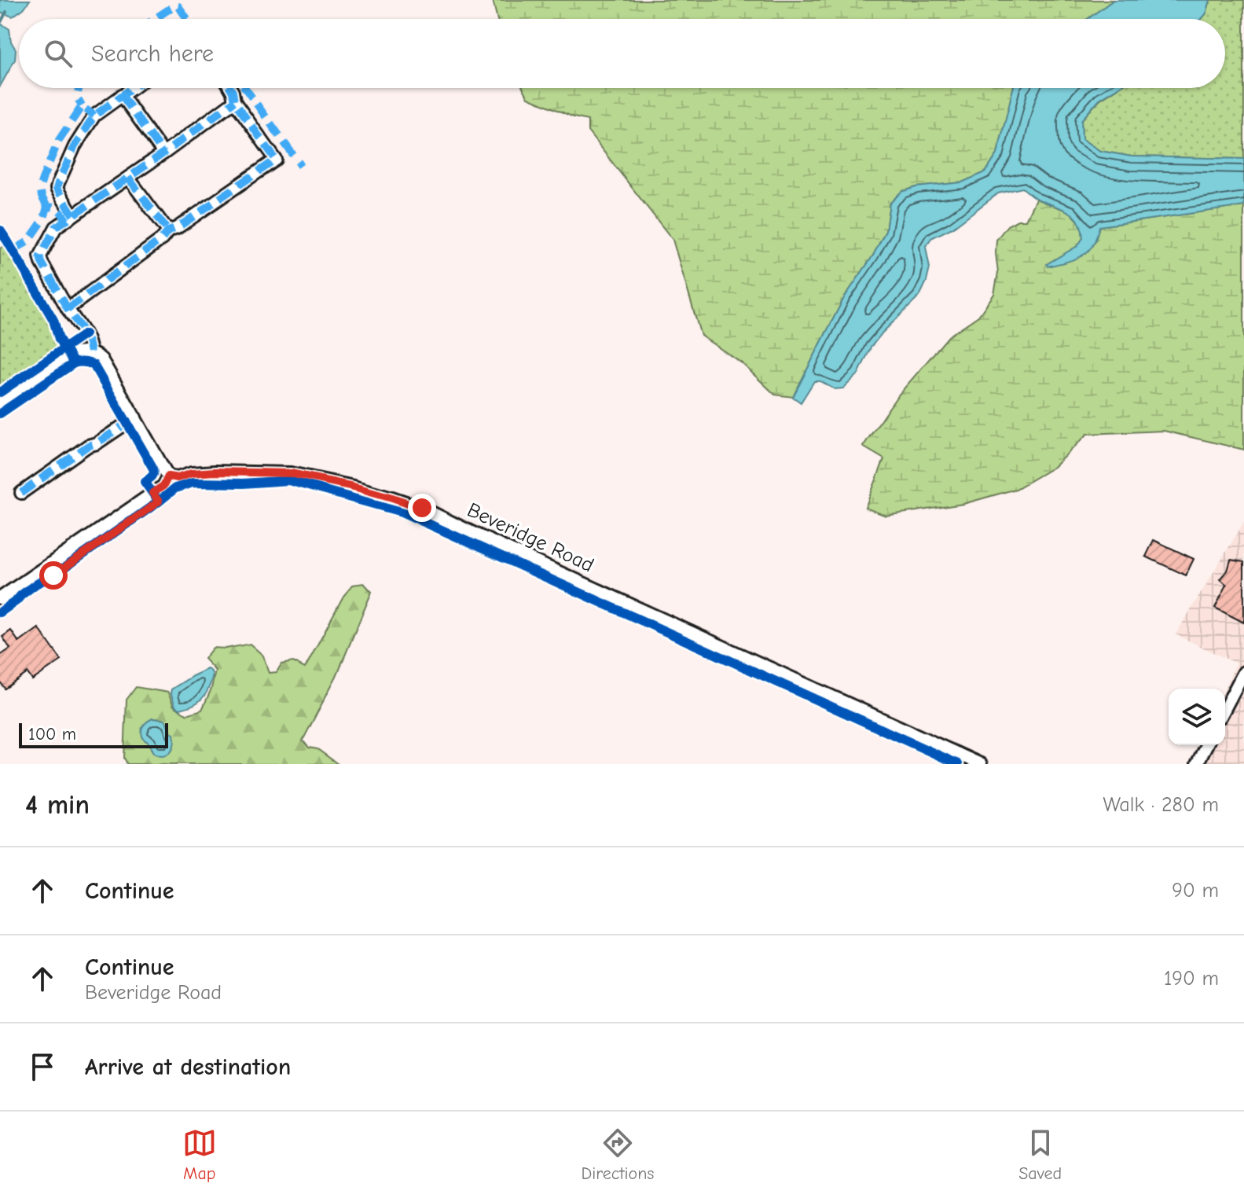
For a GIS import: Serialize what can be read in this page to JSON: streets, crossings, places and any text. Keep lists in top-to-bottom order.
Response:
{
  "streets": {
    "street": ["Beveridge Road"]
  },
  "scale_bar": "100 m",
  "page": {
    "search": "Search here",
    "scale": "100 m",
    "heading": ["4 min", "Walk · 280 m"],
    "list": [
      ["Continue", "90 m"],
      ["Continue", "Beveridge Road", "190 m"],
      "Arrive at destination"
    ],
    "nav": ["Map", "Directions", "Saved"]
  }
}
